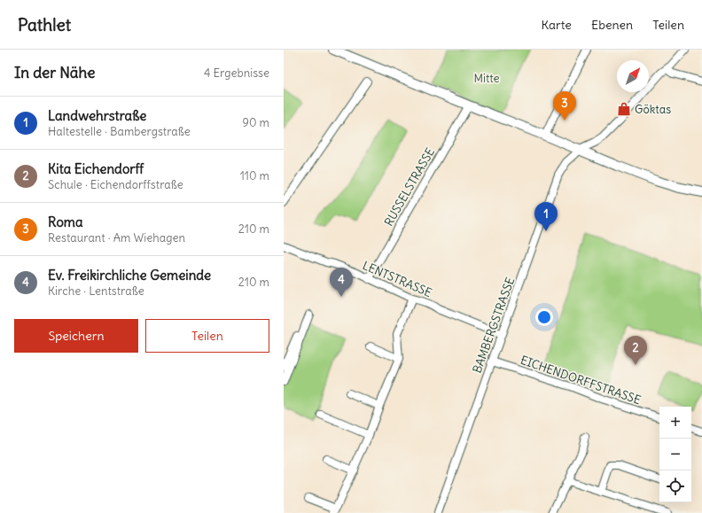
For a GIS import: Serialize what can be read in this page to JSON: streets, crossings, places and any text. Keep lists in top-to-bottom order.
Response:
{
  "streets": {
    "street": [
      "RUSSELSTRASSE",
      "LENTSTRASSE",
      "BAMBERGSTRASSE",
      "EICHENDORFFSTRASSE"
    ]
  },
  "crossings": [
    ["RUSSELSTRASSE", "LENTSTRASSE"],
    ["LENTSTRASSE", "BAMBERGSTRASSE"],
    ["BAMBERGSTRASSE", "EICHENDORFFSTRASSE"]
  ],
  "parks": ["Mitte"],
  "places": {
    "shop": ["Göktas"]
  },
  "north": "top right",
  "page": {
    "header": "Pathlet",
    "nav": ["Karte", "Ebenen", "Teilen"],
    "heading": ["In der Nähe", "4 Ergebnisse"],
    "pins": [
      "3",
      "1",
      "4",
      "2"
    ],
    "list": [
      {
        "mark": "1",
        "name": "Landwehrstraße",
        "note": "Haltestelle · Bambergstraße",
        "value": "90 m"
      },
      {
        "mark": "2",
        "name": "Kita Eichendorff",
        "note": "Schule · Eichendorffstraße",
        "value": "110 m"
      },
      {
        "mark": "3",
        "name": "Roma",
        "note": "Restaurant · Am Wiehagen",
        "value": "210 m"
      },
      {
        "mark": "4",
        "name": "Ev. Freikirchliche Gemeinde",
        "note": "Kirche · Lentstraße",
        "value": "210 m"
      }
    ],
    "buttons": ["Speichern", "Teilen"],
    "map_buttons": ["+", "−"]
  }
}
